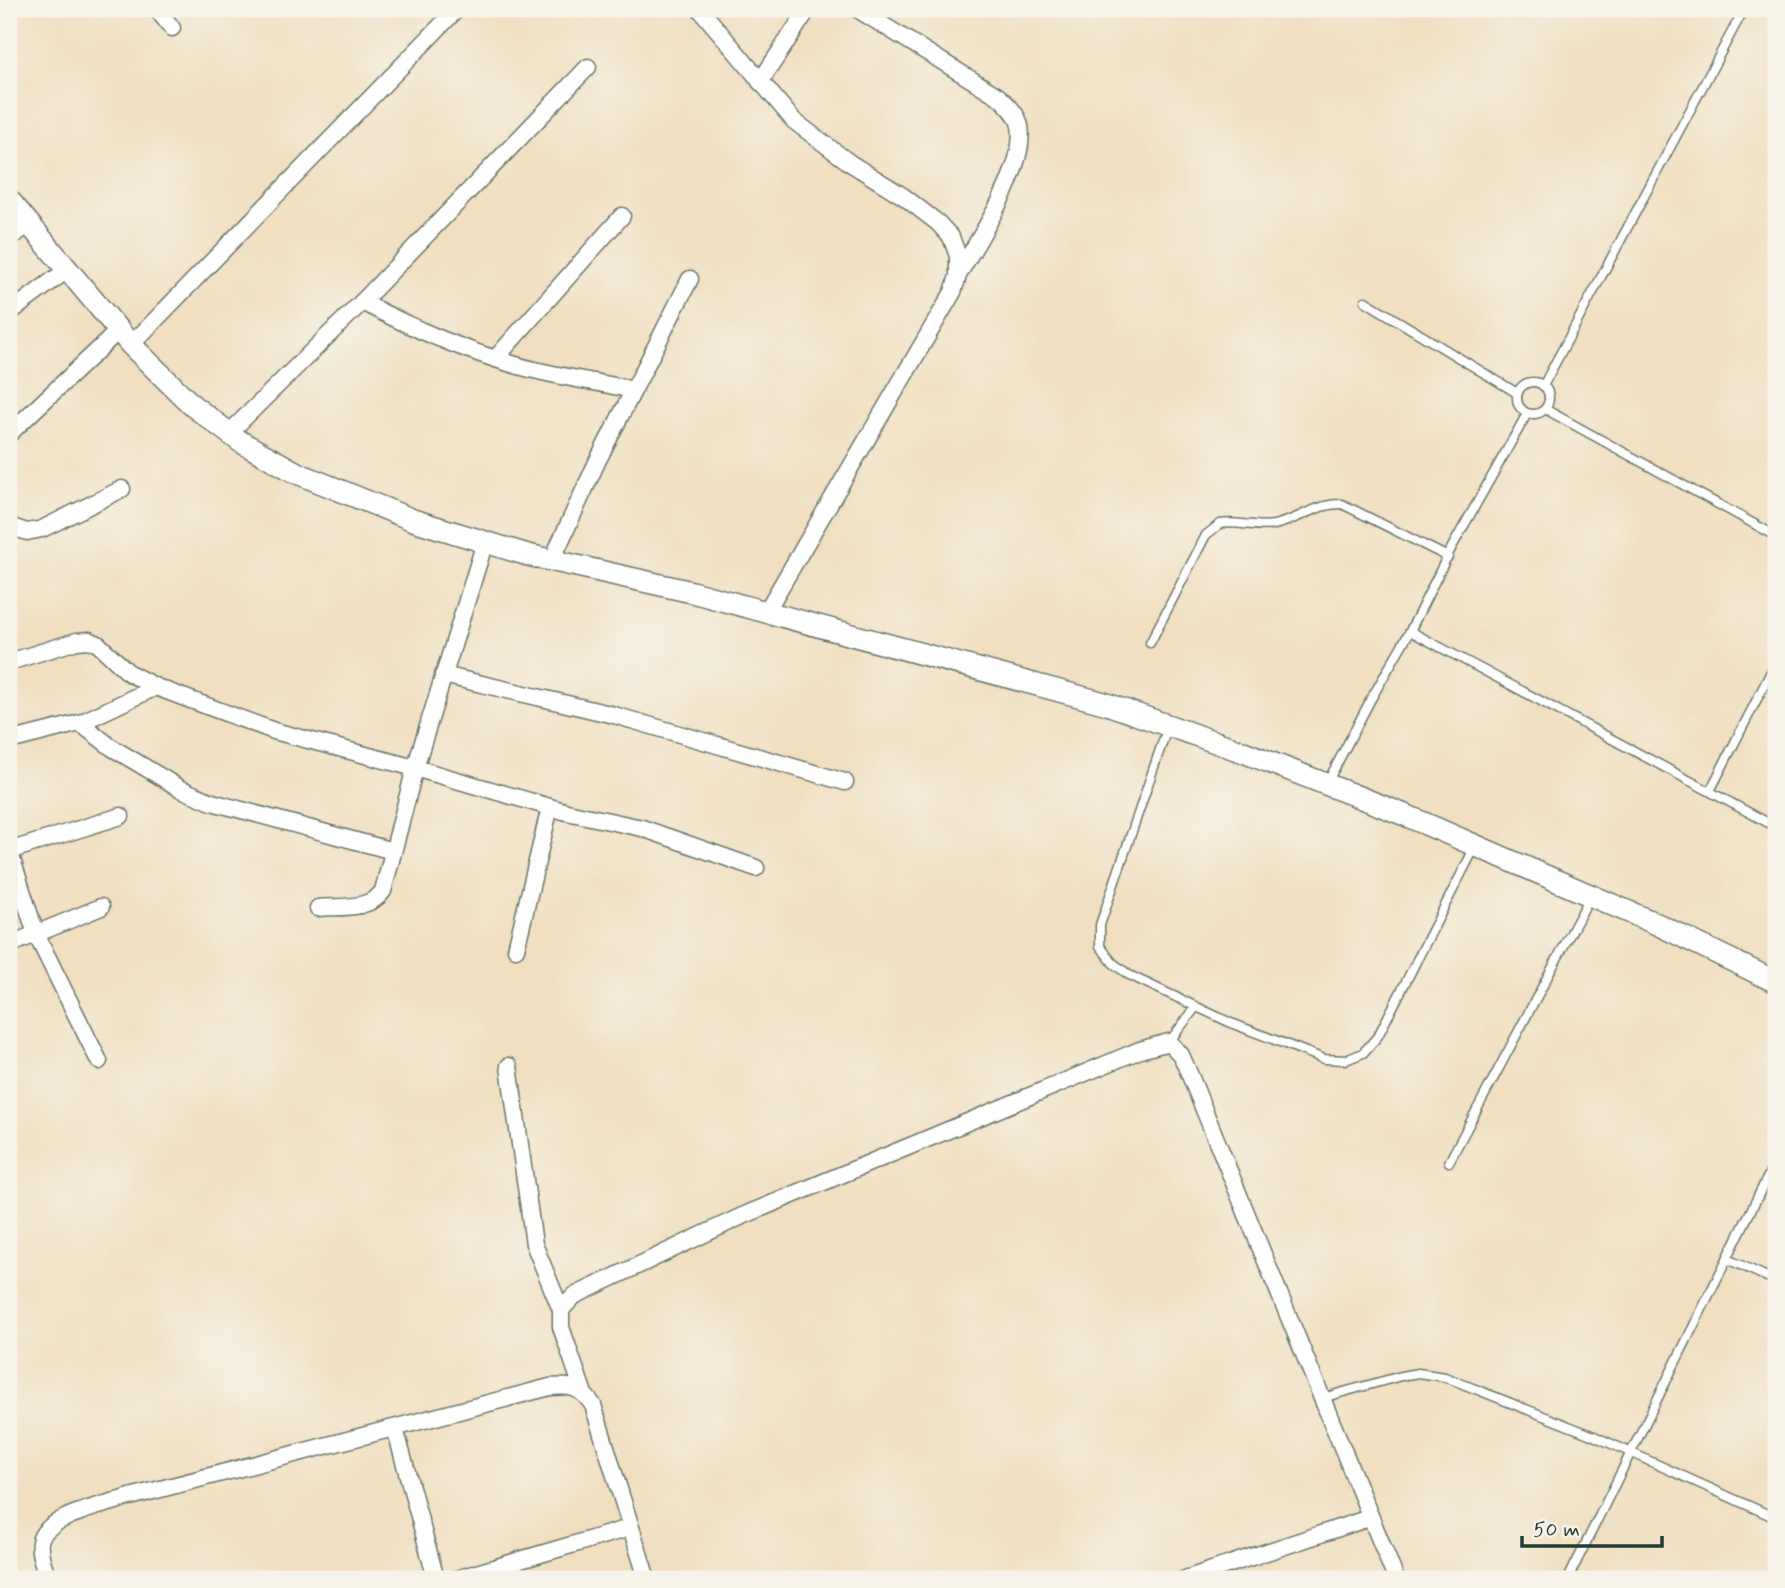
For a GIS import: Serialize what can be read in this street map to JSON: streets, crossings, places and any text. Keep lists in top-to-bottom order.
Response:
{
  "scale_bar": "50 m"
}
